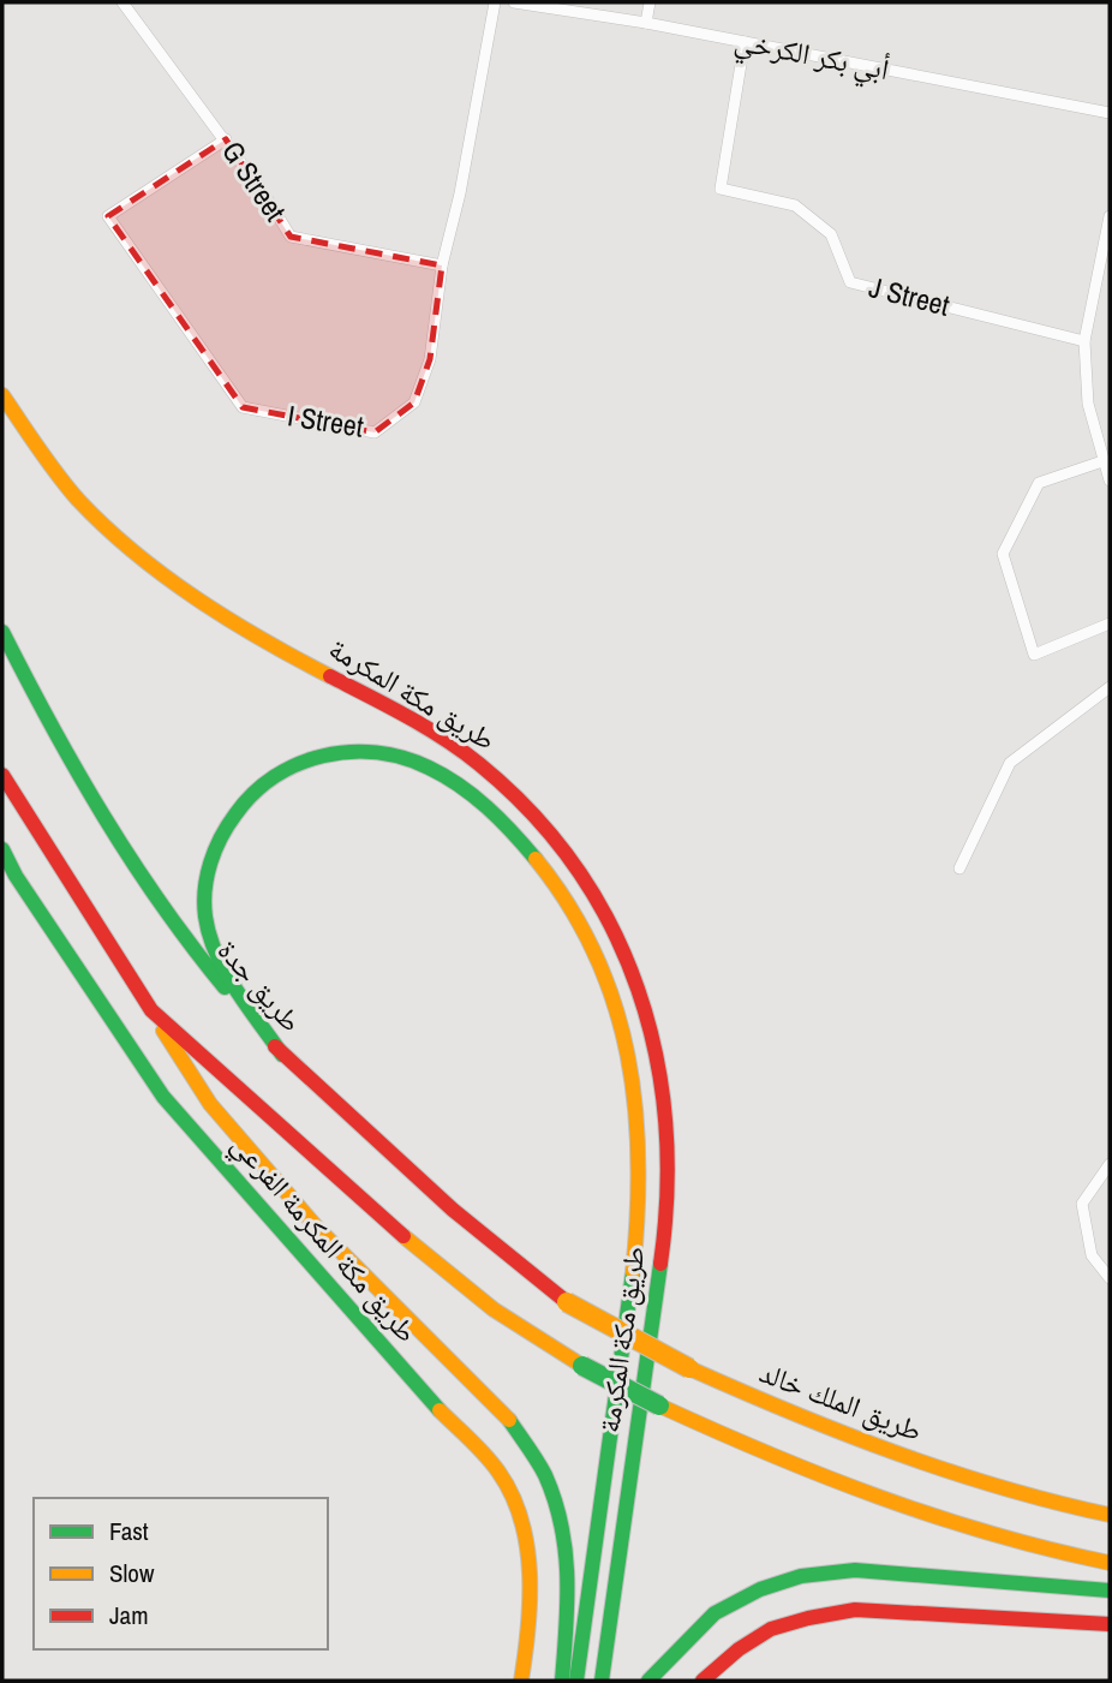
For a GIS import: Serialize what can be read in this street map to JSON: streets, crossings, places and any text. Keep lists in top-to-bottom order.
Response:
{
  "streets": {
    "main road": [
      "طريق مكة المكرمة",
      "طريق جدة",
      "طريق مكة المكرمة الفرعي",
      "طريق الملك خالد"
    ],
    "street": [
      "أبي بكر الكرخي",
      "G Street",
      "J Street",
      "I Street"
    ]
  },
  "crossings": [
    ["أبي بكر الكرخي", "J Street"],
    ["G Street", "I Street"],
    ["طريق مكة المكرمة", "طريق جدة"],
    ["طريق جدة", "طريق الملك خالد"]
  ],
  "legend": ["Fast", "Slow", "Jam"]
}
